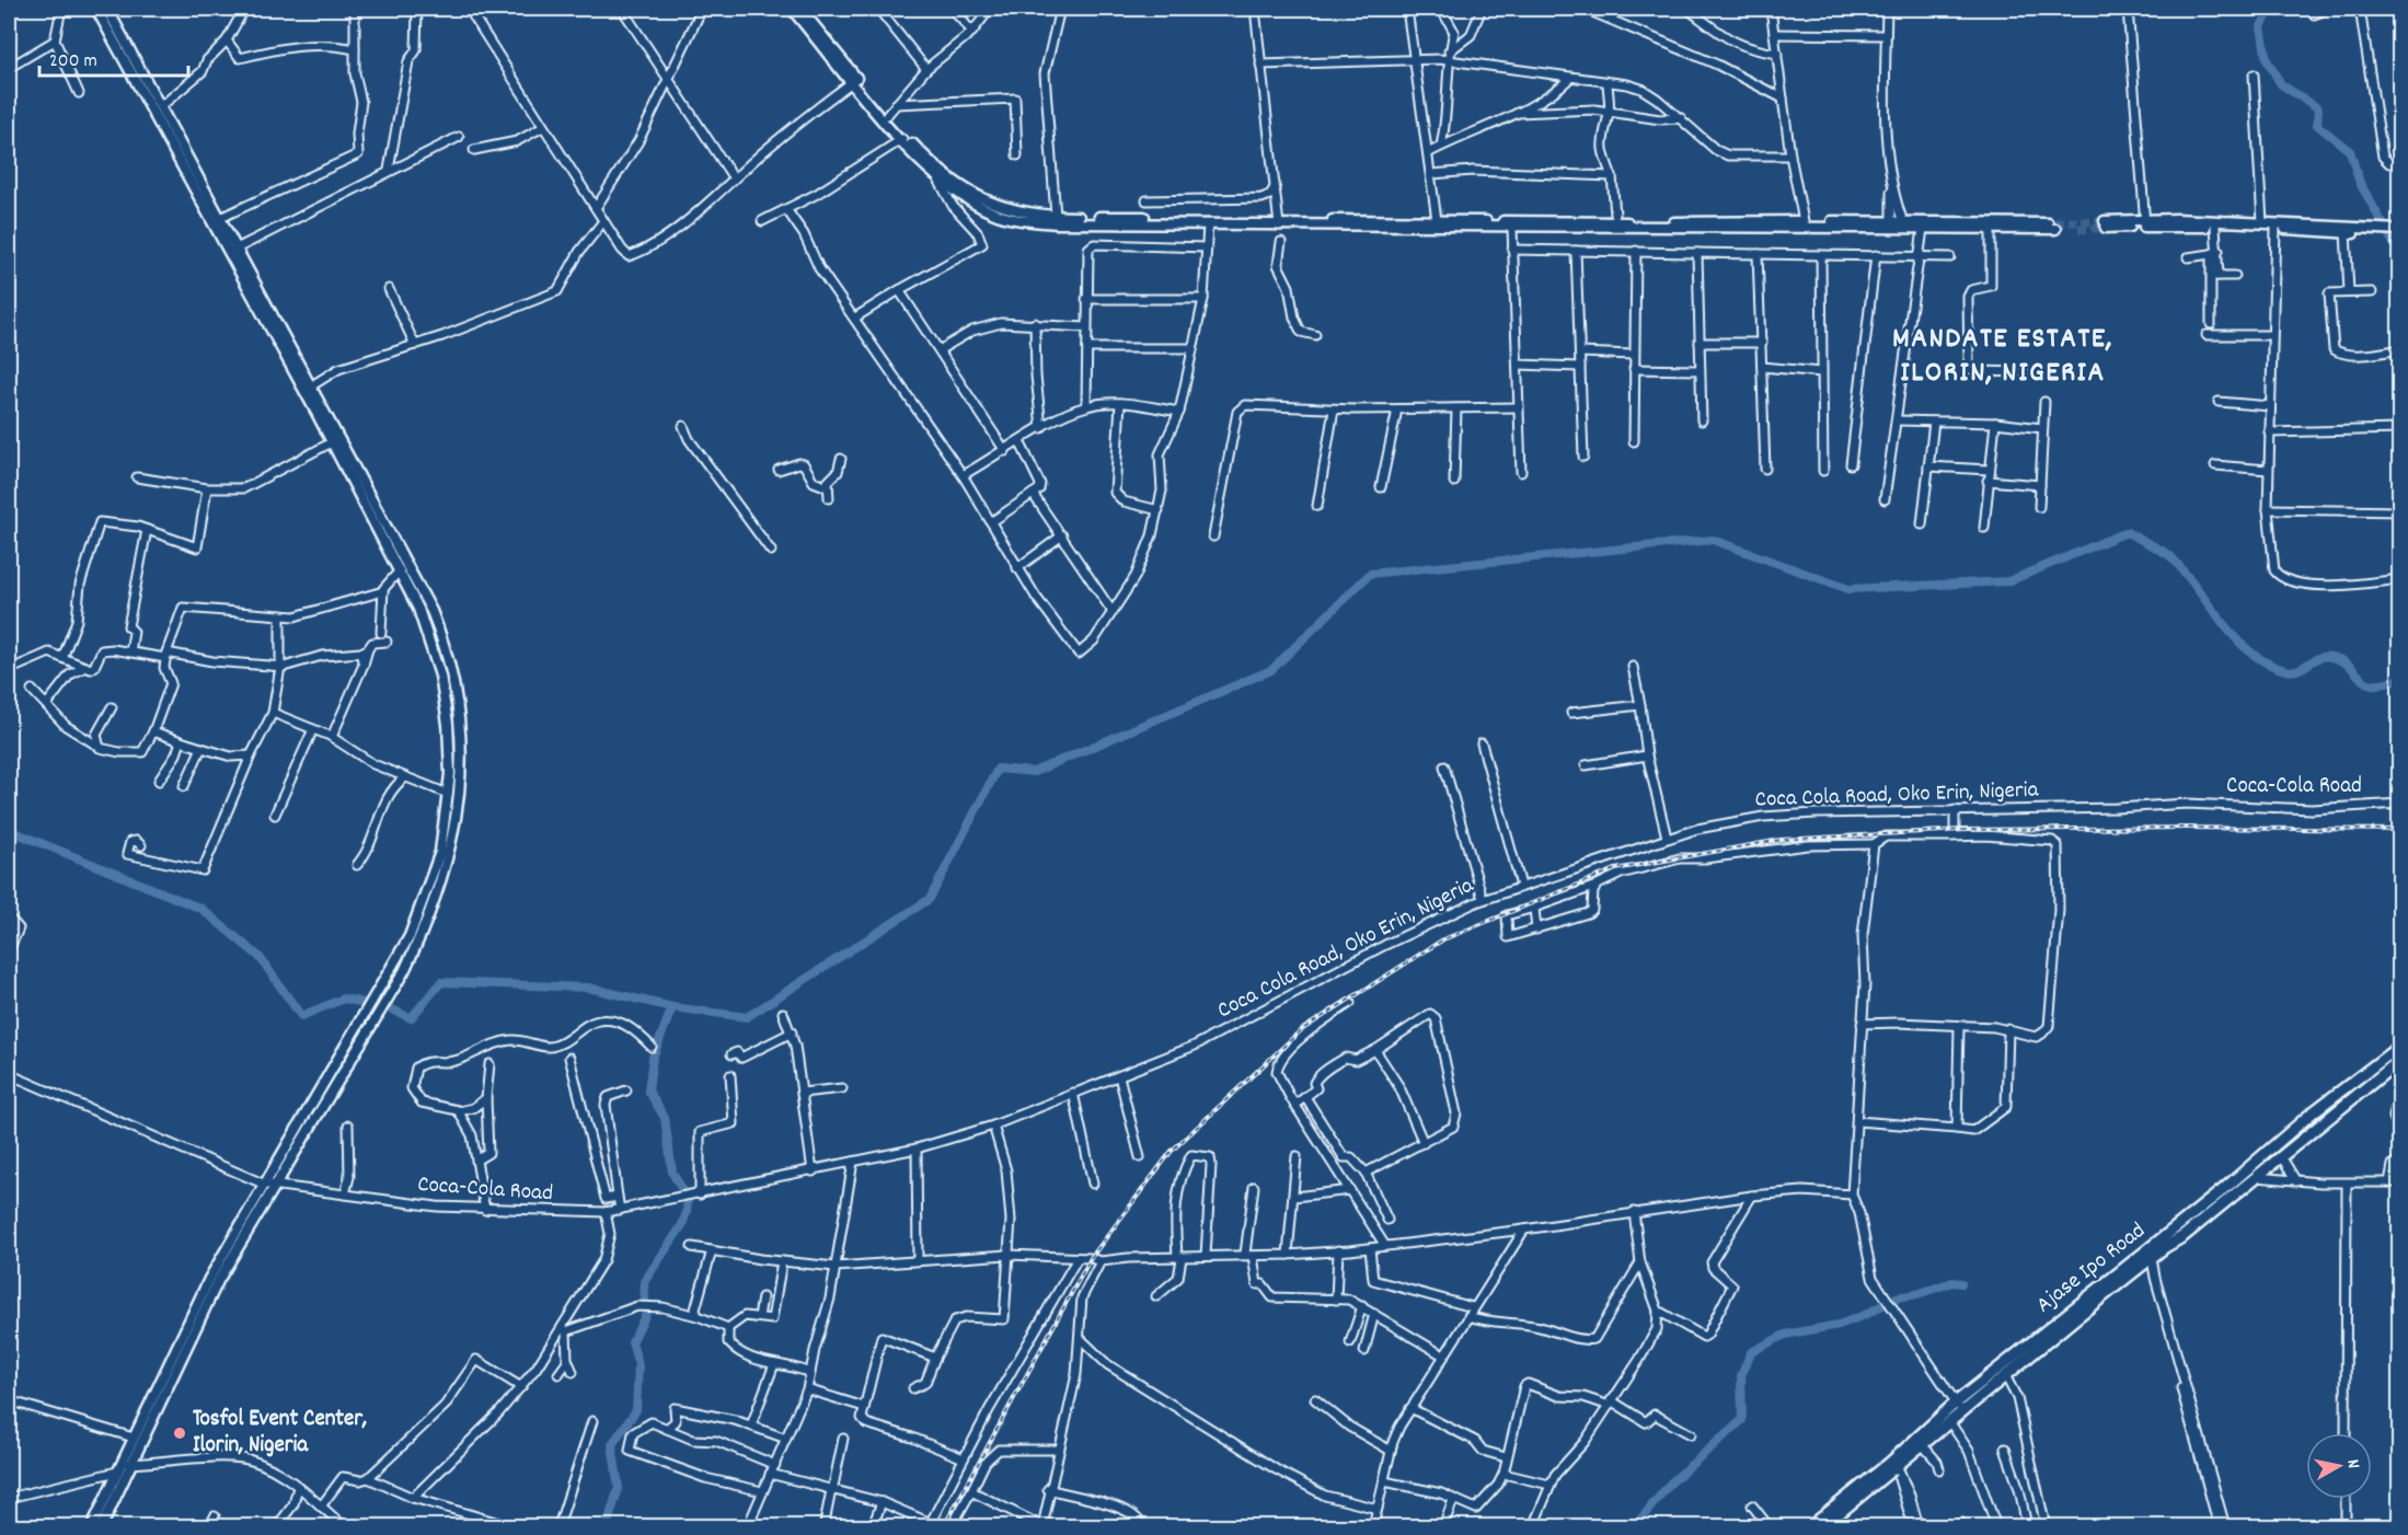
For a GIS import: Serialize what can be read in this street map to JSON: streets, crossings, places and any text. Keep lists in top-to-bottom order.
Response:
{
  "streets": {
    "highway": ["Ajase Ipo Road"],
    "street": ["Coca-Cola Road", "Coca Cola Road, Oko Erin, Nigeria"]
  },
  "crossings": [
    ["Coca-Cola Road", "Coca Cola Road, Oko Erin, Nigeria"]
  ],
  "districts": ["MANDATE ESTATE, ILORIN, NIGERIA"],
  "places": ["Tosfol Event Center, Ilorin, Nigeria"],
  "scale_bar": "200 m",
  "north": "right"
}
